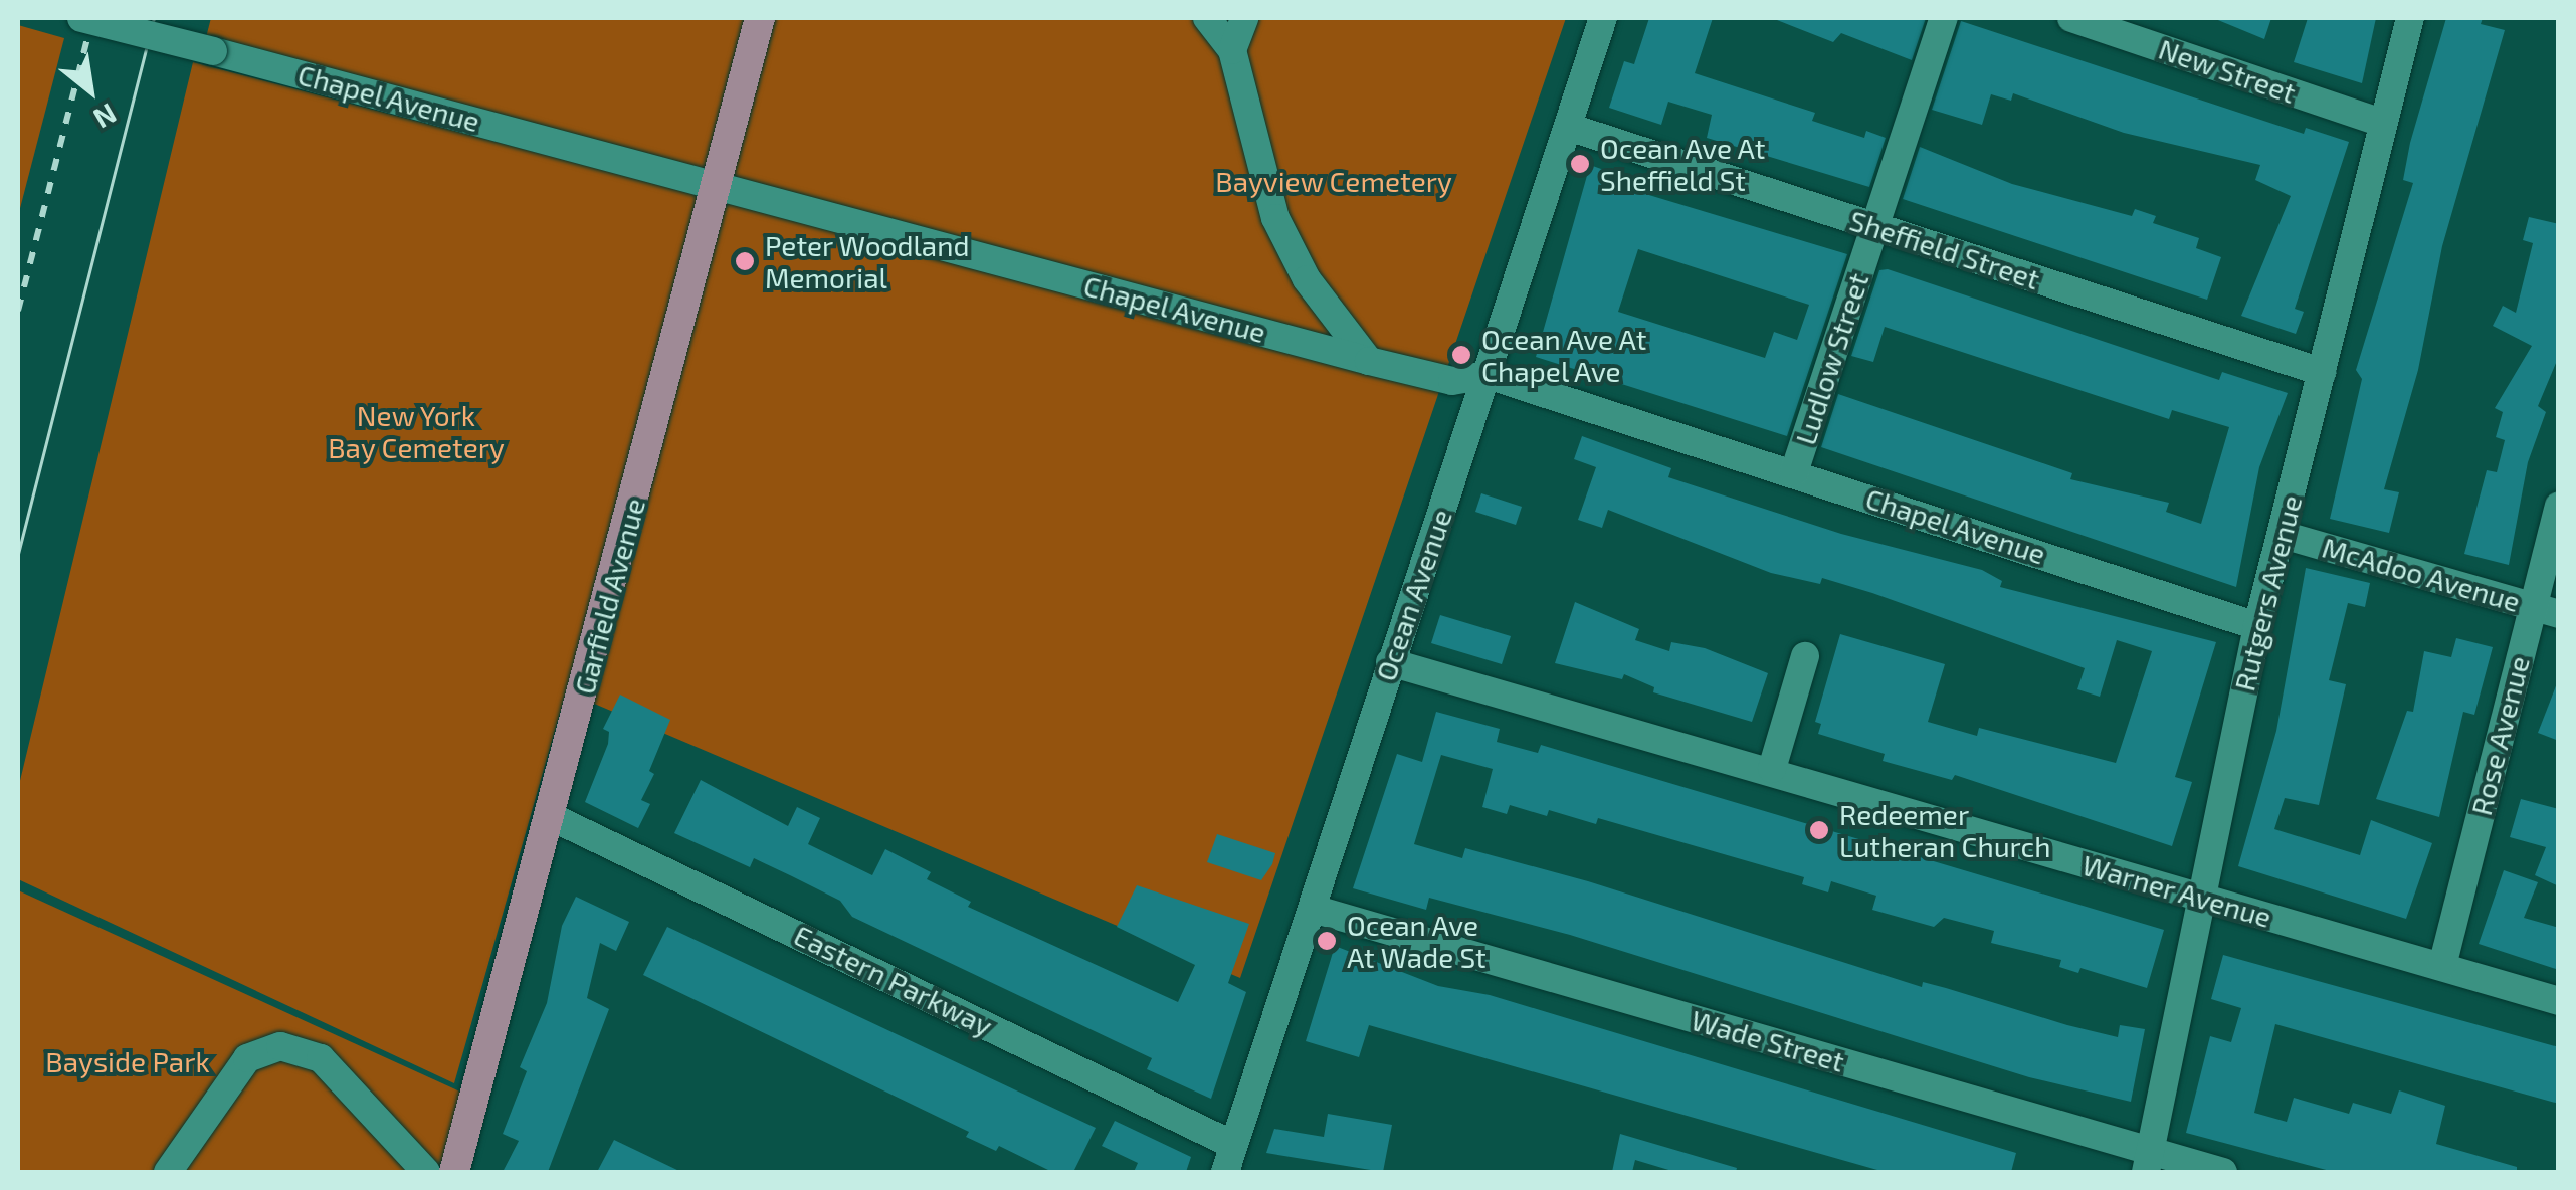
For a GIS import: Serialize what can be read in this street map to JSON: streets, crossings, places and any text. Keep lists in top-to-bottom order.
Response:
{
  "streets": {
    "main road": ["Garfield Avenue"],
    "street": [
      "New Street",
      "Chapel Avenue",
      "Sheffield Street",
      "Ludlow Street",
      "McAdoo Avenue",
      "Rutgers Avenue",
      "Ocean Avenue",
      "Rose Avenue",
      "Warner Avenue",
      "Eastern Parkway",
      "Wade Street"
    ]
  },
  "crossings": [
    ["New Street", "Rutgers Avenue"],
    ["Chapel Avenue", "Ludlow Street"],
    ["Chapel Avenue", "Rutgers Avenue"],
    ["Chapel Avenue", "Ocean Avenue"],
    ["Chapel Avenue", "Garfield Avenue"],
    ["Sheffield Street", "Ludlow Street"],
    ["Sheffield Street", "Rutgers Avenue"],
    ["Sheffield Street", "Ocean Avenue"],
    ["McAdoo Avenue", "Rutgers Avenue"],
    ["McAdoo Avenue", "Rose Avenue"],
    ["Rutgers Avenue", "Warner Avenue"],
    ["Rutgers Avenue", "Wade Street"],
    ["Ocean Avenue", "Warner Avenue"],
    ["Ocean Avenue", "Eastern Parkway"],
    ["Ocean Avenue", "Wade Street"],
    ["Garfield Avenue", "Eastern Parkway"],
    ["Rose Avenue", "Warner Avenue"]
  ],
  "parks": ["Bayview Cemetery", "New York Bay Cemetery", "Bayside Park"],
  "places": [
    "Ocean Ave At Sheffield St",
    "Peter Woodland Memorial",
    "Ocean Ave At Chapel Ave",
    "Redeemer Lutheran Church",
    "Ocean Ave At Wade St"
  ],
  "north": "bottom right"
}
